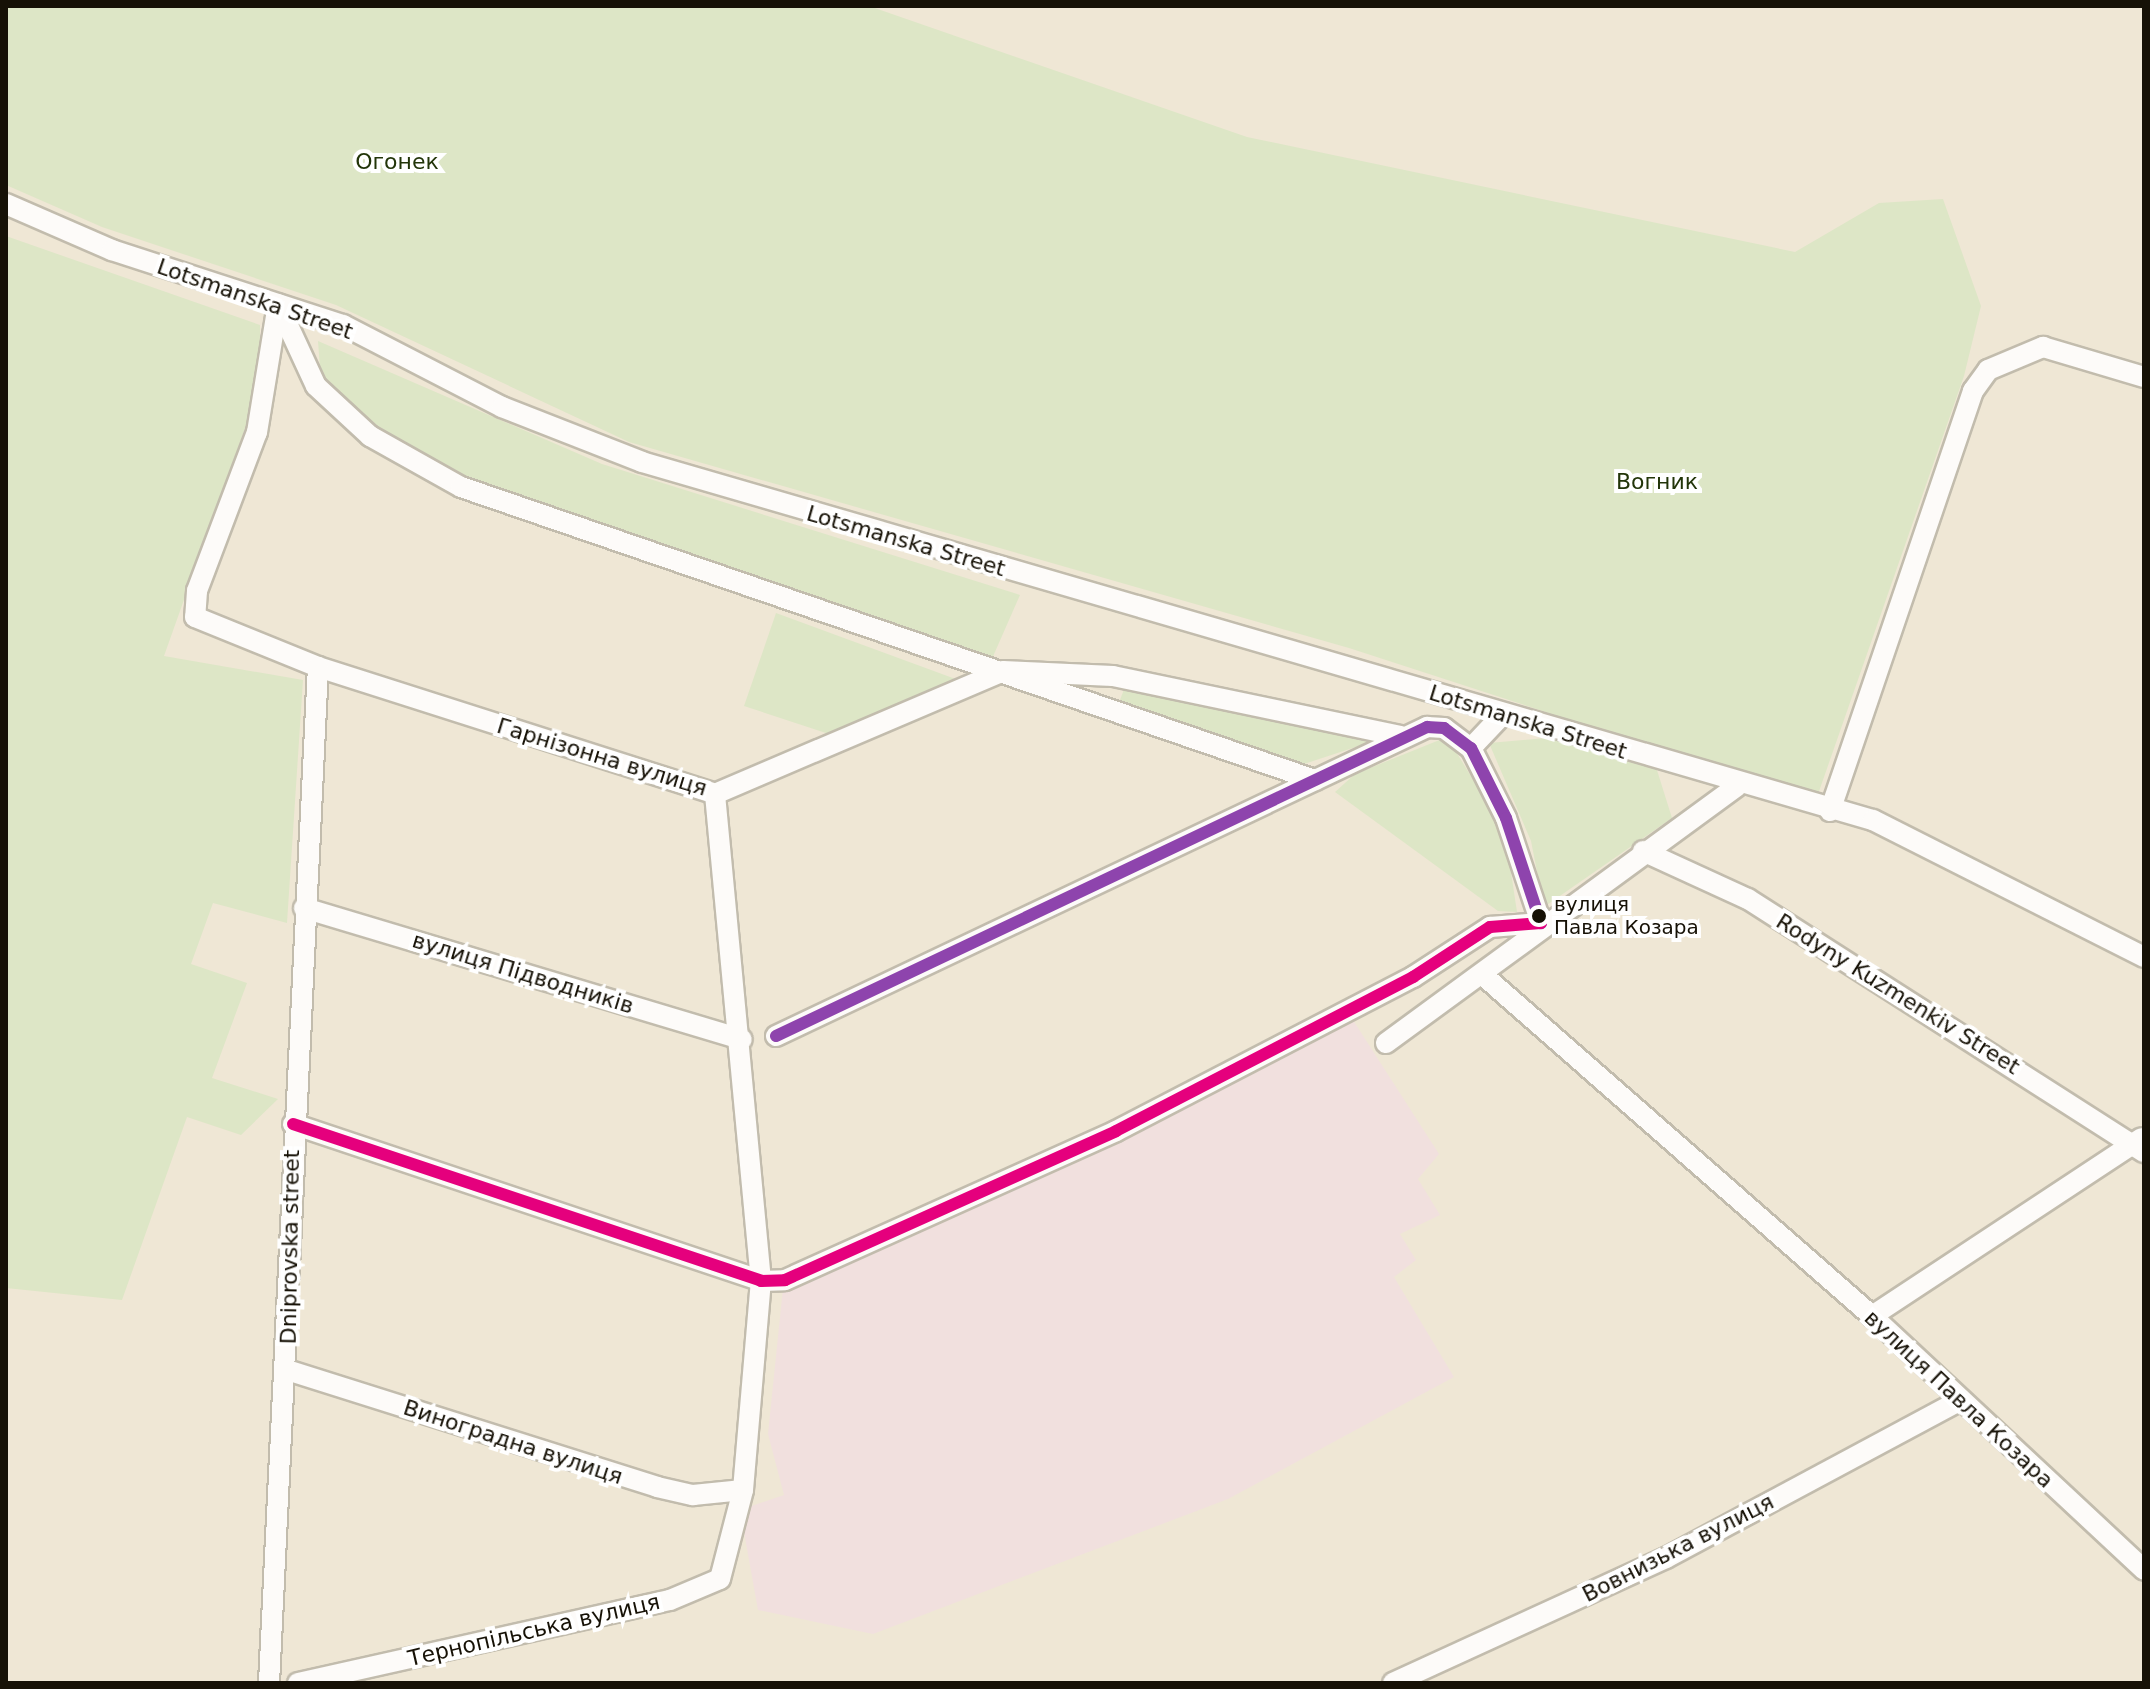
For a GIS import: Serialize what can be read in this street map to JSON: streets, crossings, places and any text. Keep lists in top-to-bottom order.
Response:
{
  "streets": {
    "street": [
      "Lotsmanska Street",
      "Гарнізонна вулиця",
      "вулиця Підводників",
      "Rodyny Kuzmenkiv Street",
      "Dniprovska street",
      "вулиця Павла Козара",
      "Виноградна вулиця",
      "Вовнизька вулиця",
      "Тернопільська вулиця"
    ]
  },
  "crossings": [
    ["Lotsmanska Street", "Гарнізонна вулиця"],
    ["Гарнізонна вулиця", "Dniprovska street"],
    ["вулиця Підводників", "Dniprovska street"],
    ["Dniprovska street", "Виноградна вулиця"],
    ["вулиця Павла Козара", "Вовнизька вулиця"],
    ["Виноградна вулиця", "Тернопільська вулиця"]
  ],
  "parks": ["Огонек", "Вогник"],
  "places": ["вулиця Павла Козара"]
}
